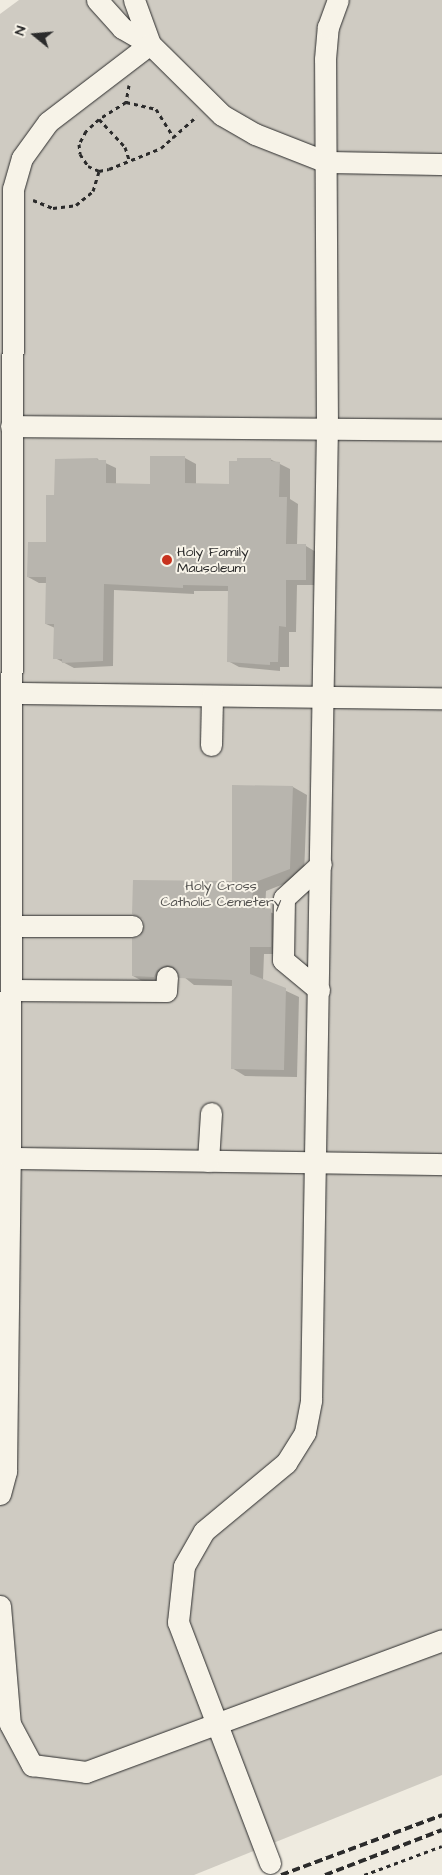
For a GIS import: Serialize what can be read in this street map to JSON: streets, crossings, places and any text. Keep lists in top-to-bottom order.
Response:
{
  "parks": ["Holy Cross Catholic Cemetery"],
  "places": ["Holy Family Mausoleum"],
  "north": "left"
}
